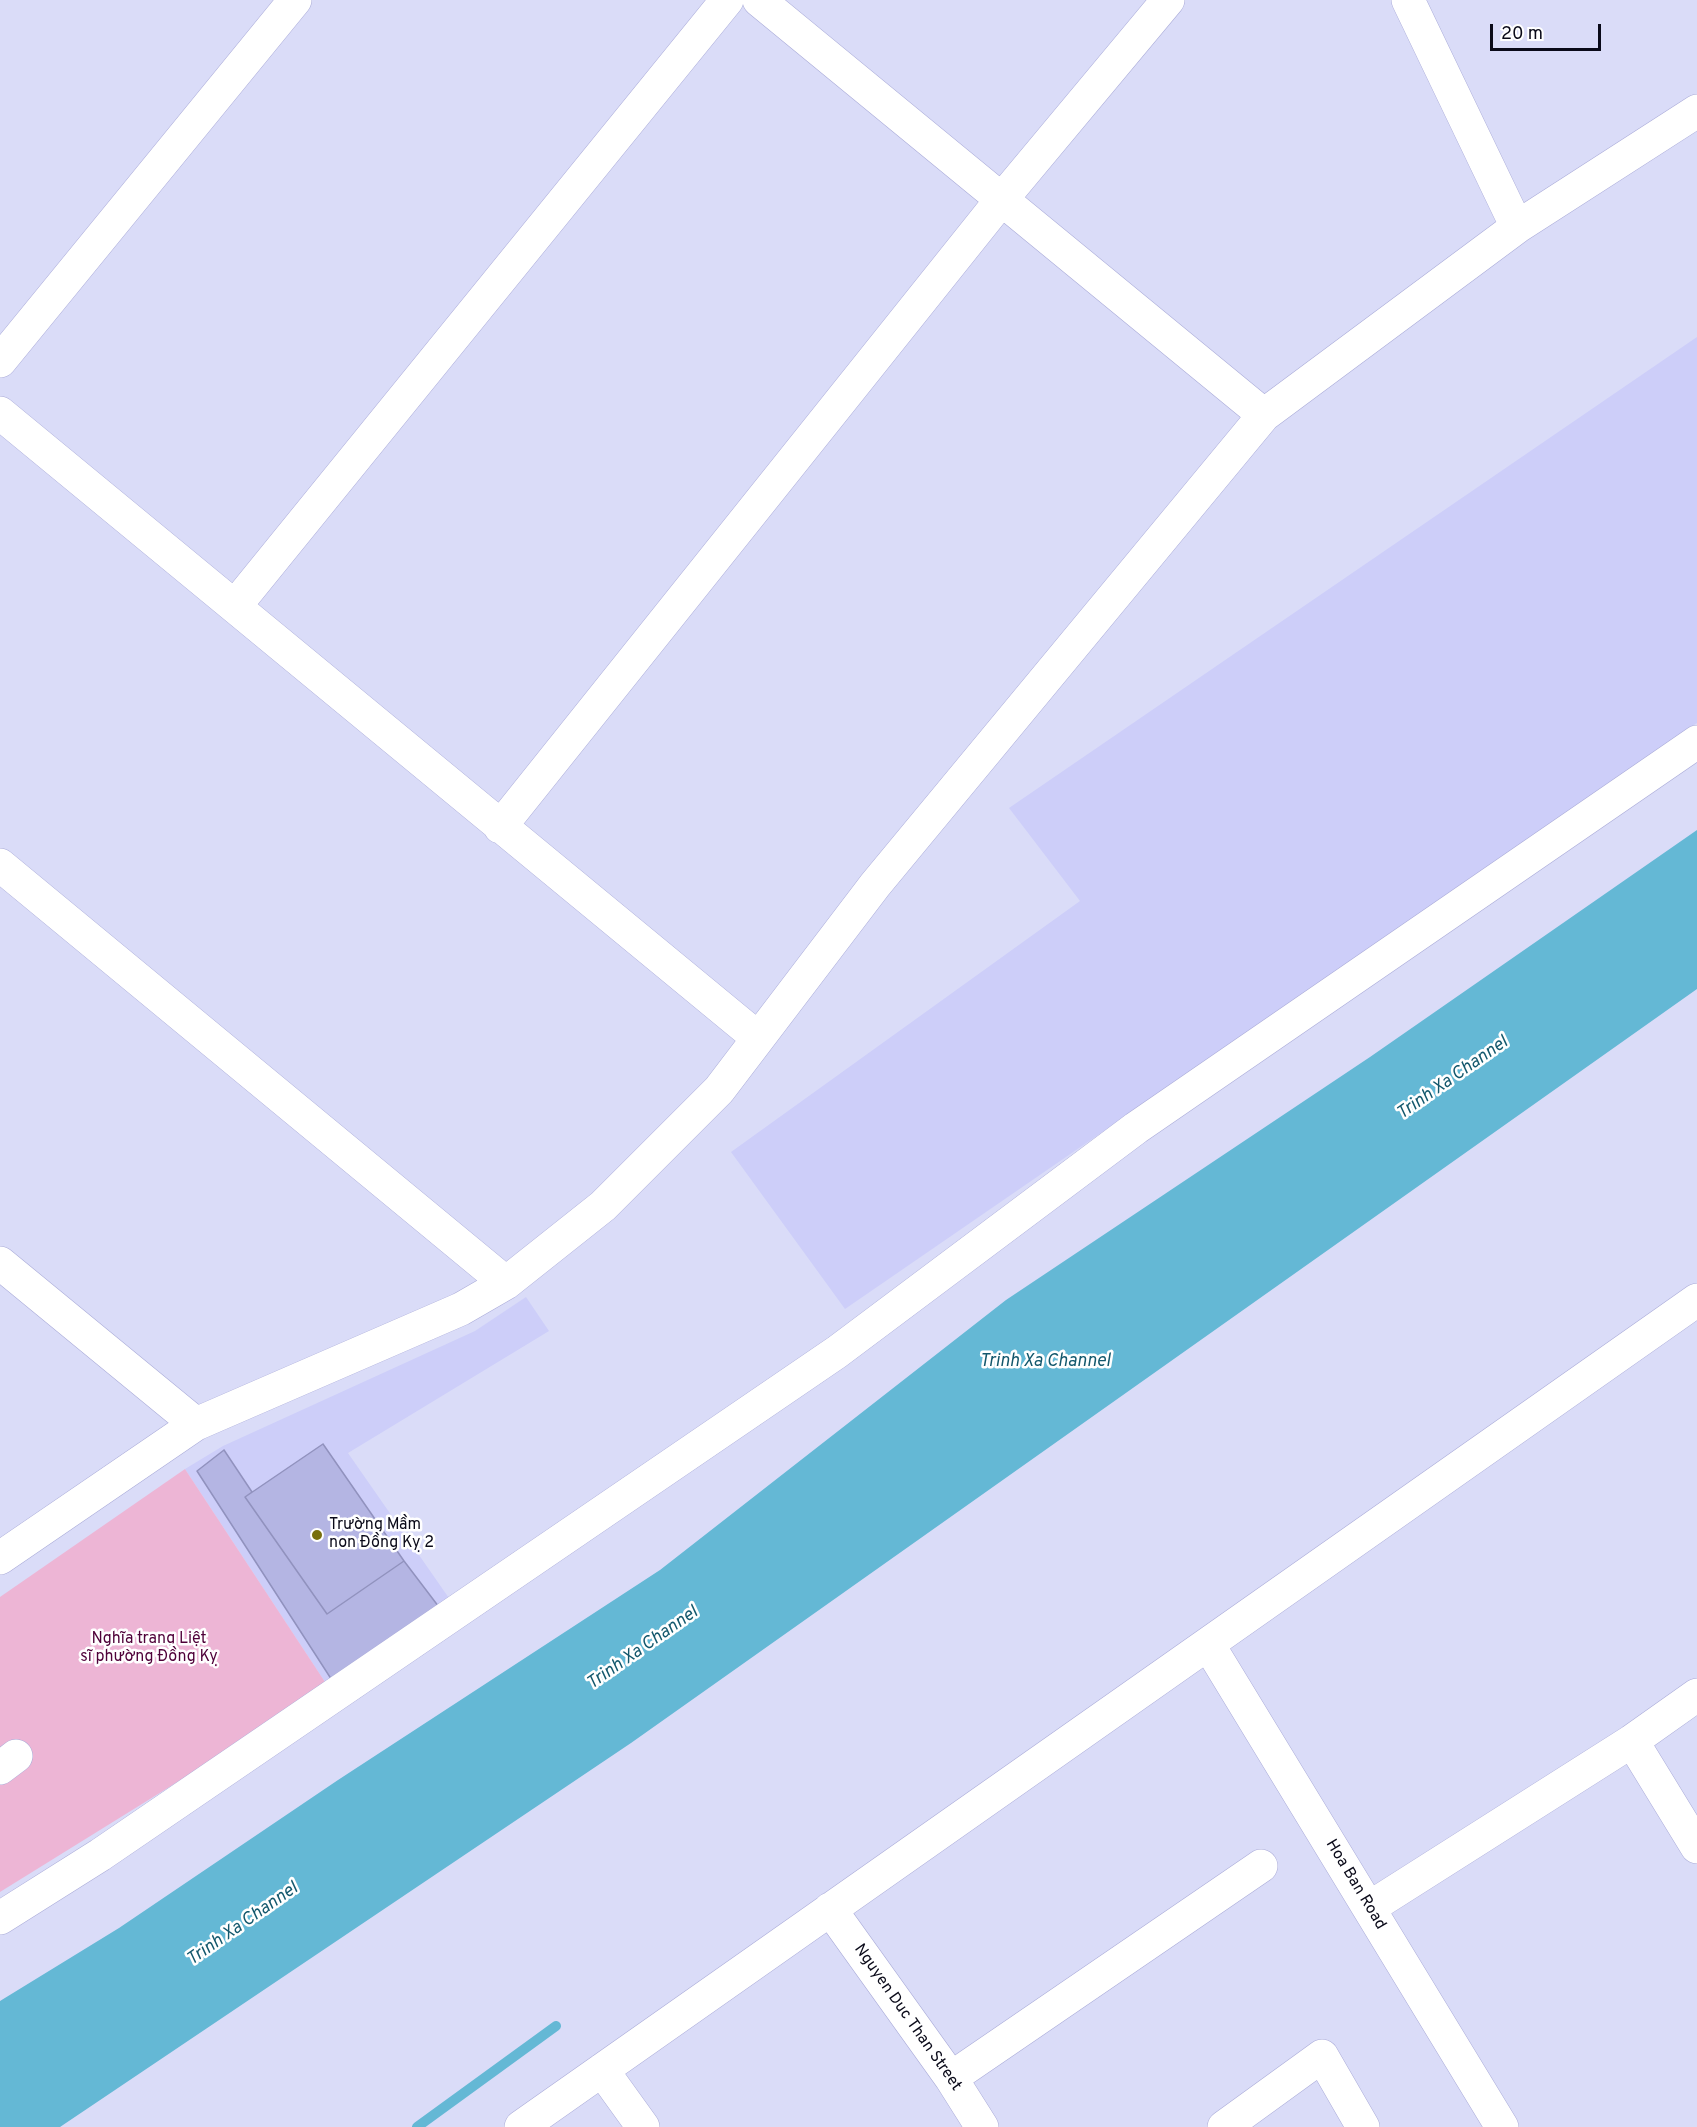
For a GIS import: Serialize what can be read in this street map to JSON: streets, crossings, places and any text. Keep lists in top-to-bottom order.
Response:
{
  "streets": {
    "street": ["Hoa Ban Road", "Nguyen Duc Than Street"]
  },
  "water": ["Trinh Xa Channel"],
  "parks": ["Nghĩa trang Liệt sĩ phường Đồng Kỵ"],
  "places": ["Trường Mầm non Đồng Kỵ 2"],
  "scale_bar": "20 m"
}
